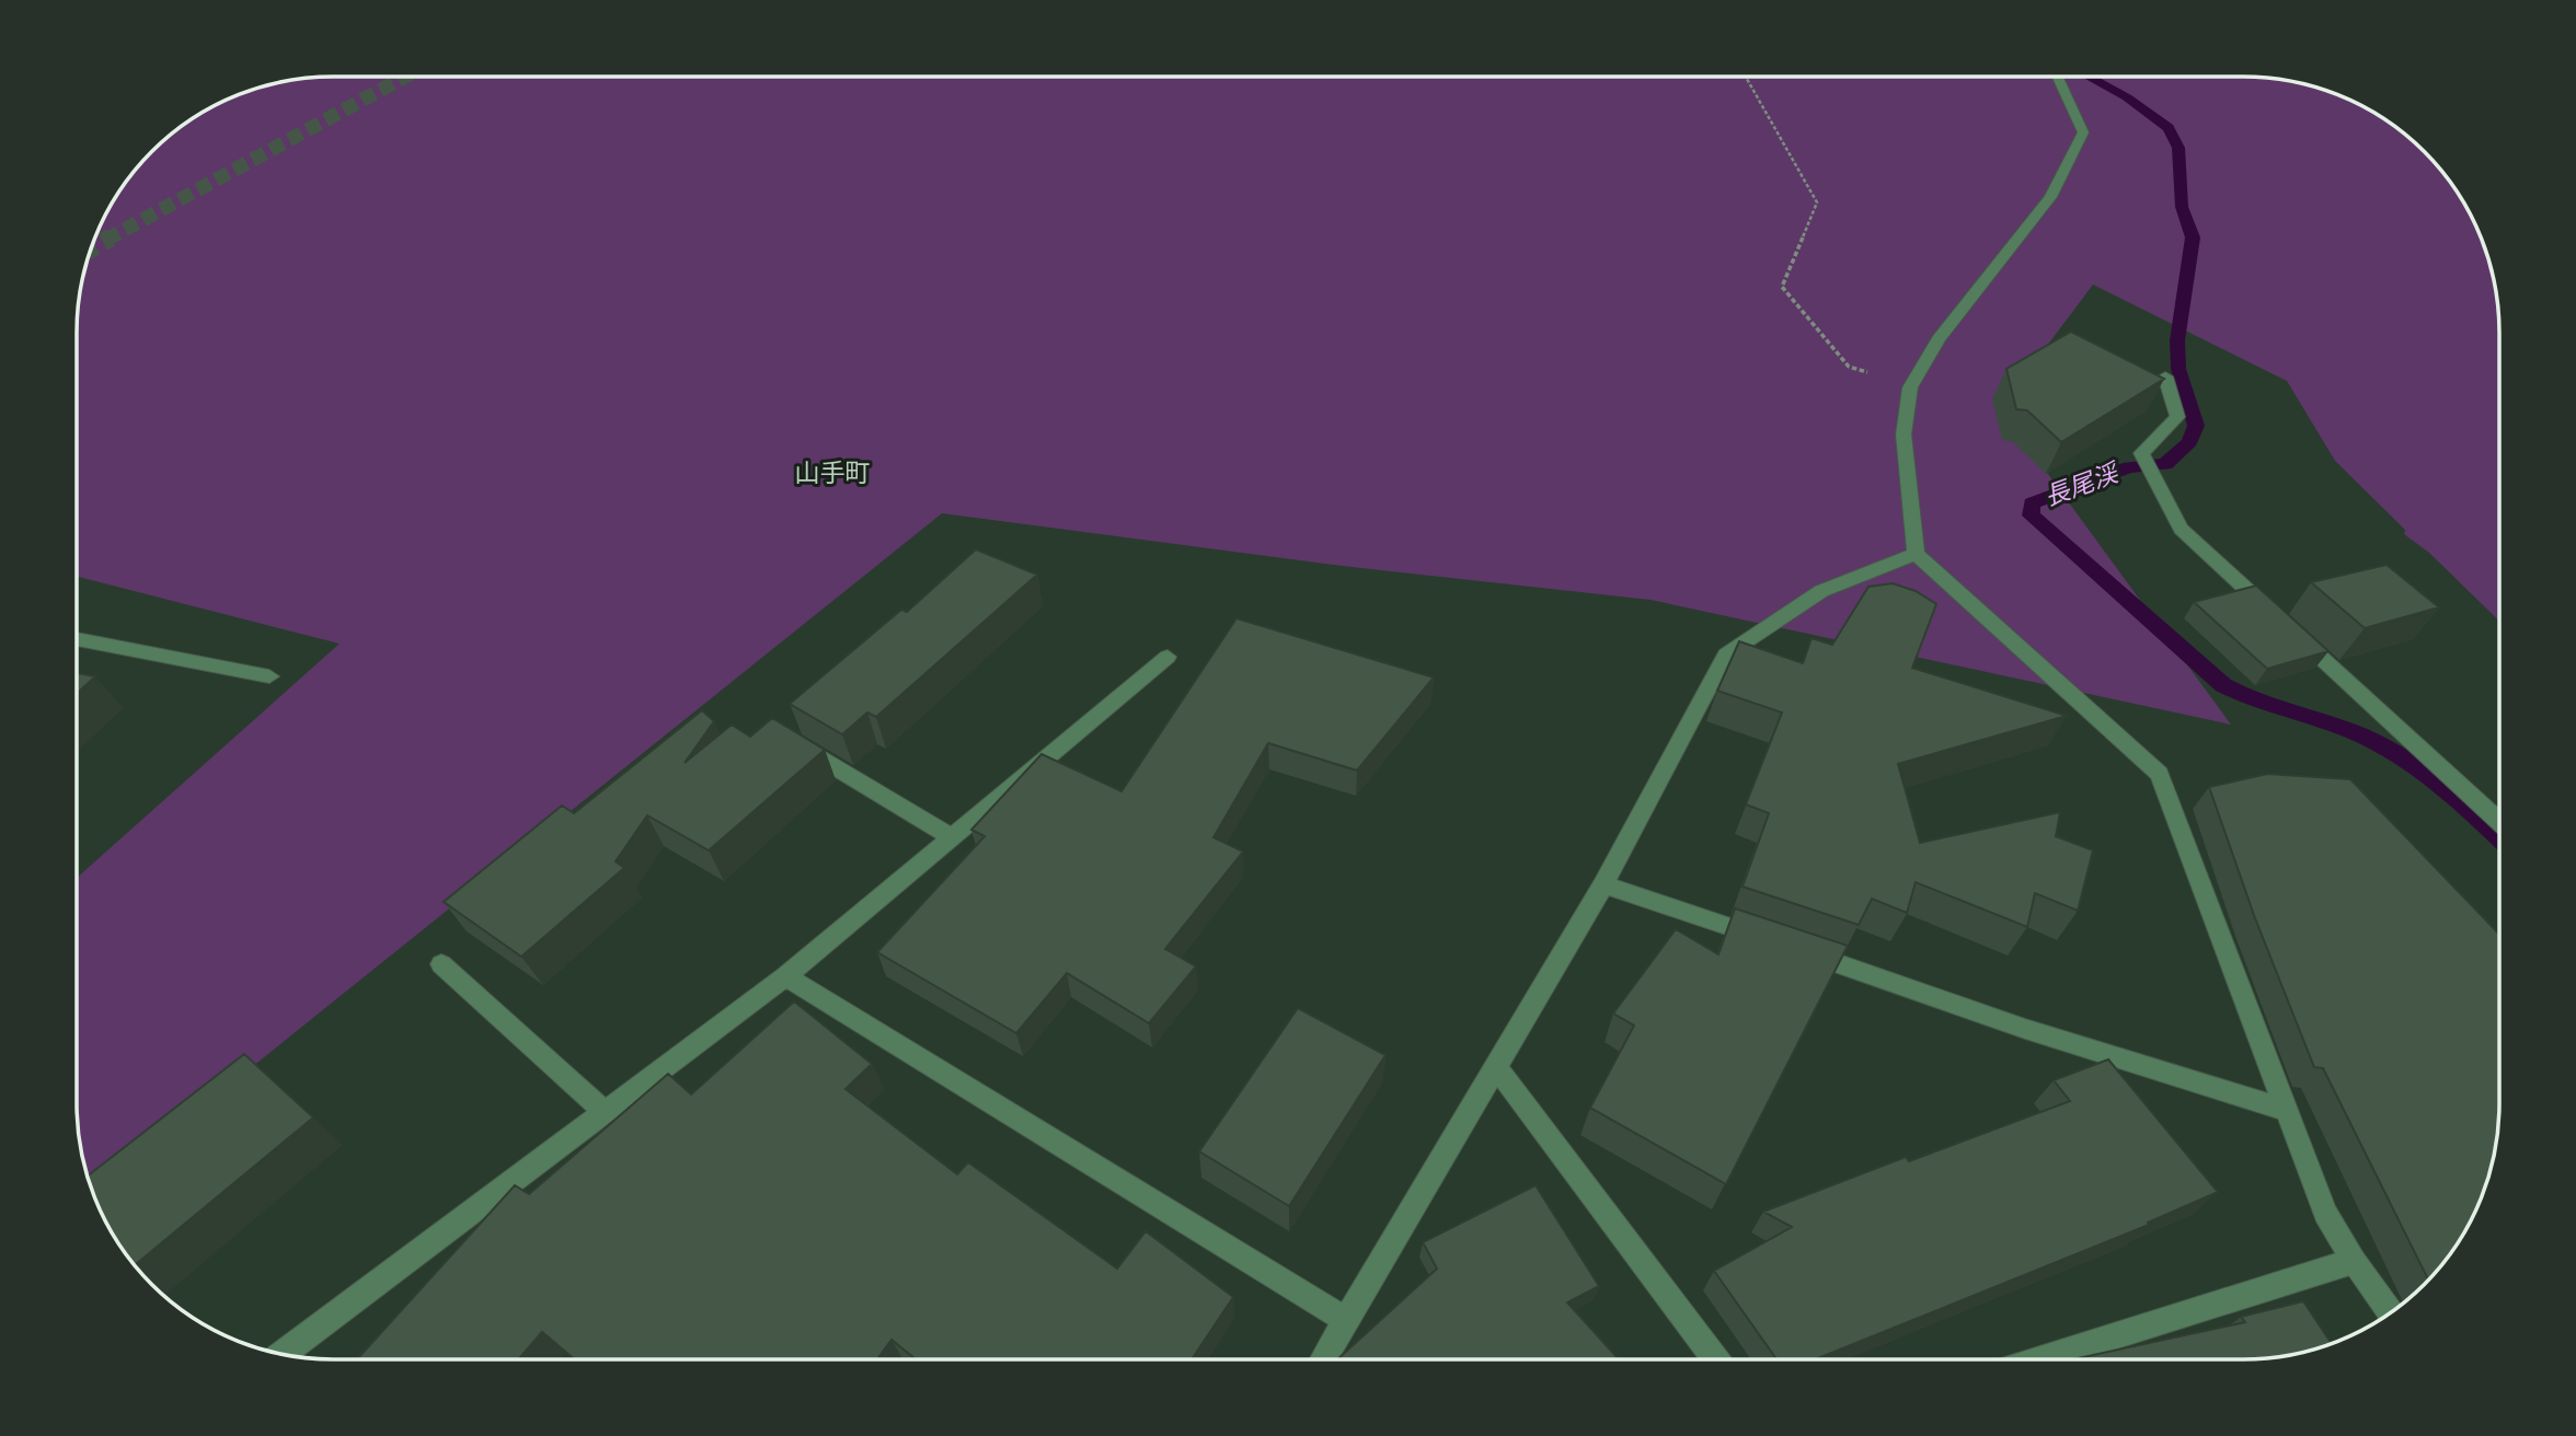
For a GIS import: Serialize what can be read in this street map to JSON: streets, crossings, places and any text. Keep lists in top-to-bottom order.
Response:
{
  "districts": ["山手町"],
  "water": ["長尾渓"]
}
